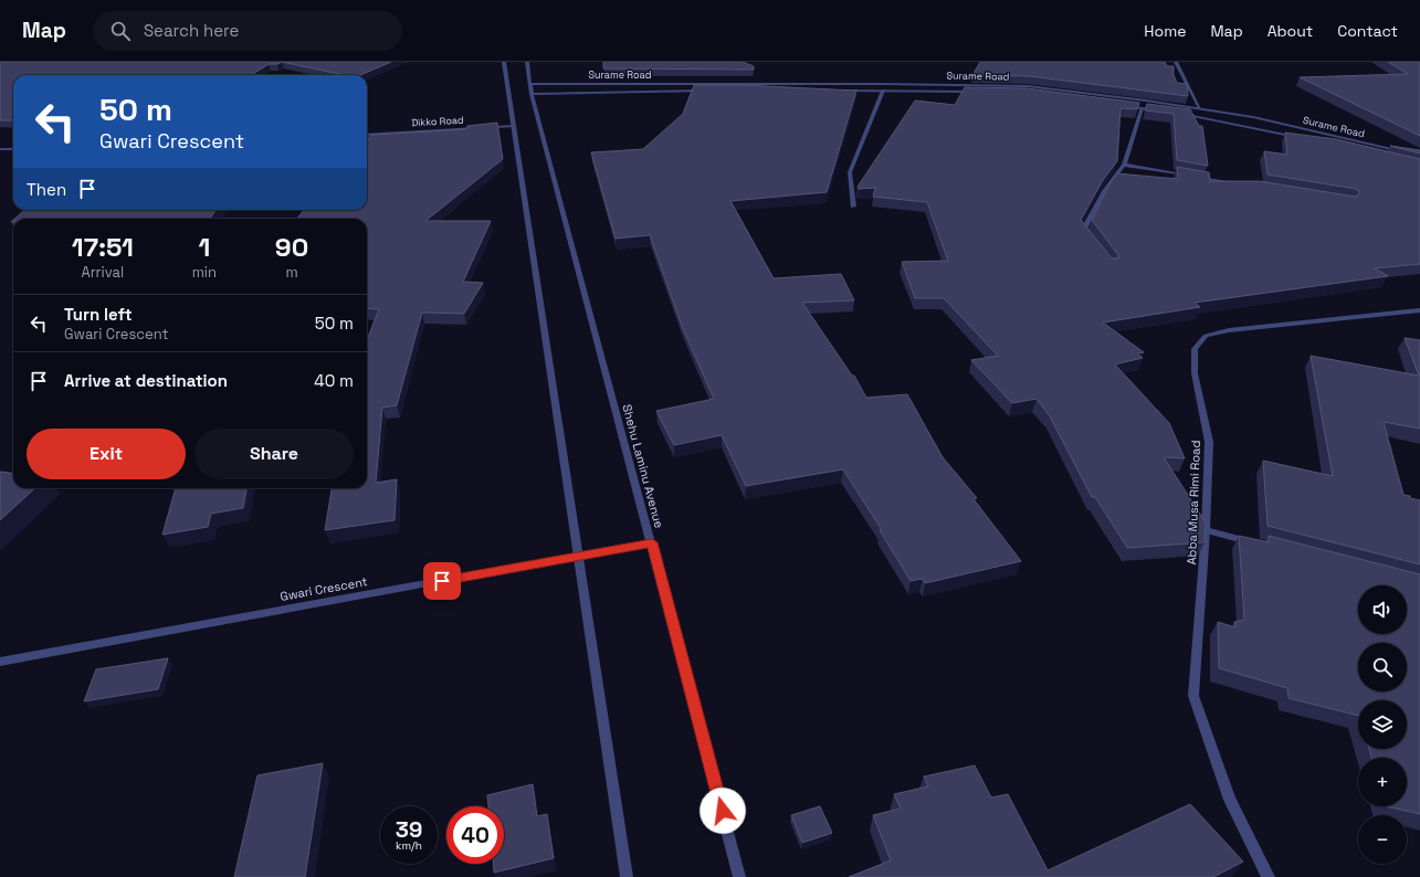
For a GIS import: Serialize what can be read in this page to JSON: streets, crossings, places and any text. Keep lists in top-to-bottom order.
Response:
{
  "streets": {
    "street": [
      "Surame Road",
      "Dikko Road",
      "Shehu Laminu Avenue",
      "Abba Musa Rimi Road",
      "Gwari Crescent"
    ]
  },
  "crossings": [
    ["Surame Road", "Shehu Laminu Avenue"],
    ["Shehu Laminu Avenue", "Gwari Crescent"]
  ],
  "page": {
    "header": "Map",
    "search": "Search here",
    "nav": [
      "Home",
      "Map",
      "About",
      "Contact"
    ],
    "turn": ["50 m", "Gwari Crescent"],
    "then": "Then",
    "eta": [
      "17:51",
      "Arrival",
      "1",
      "min",
      "90",
      "m"
    ],
    "list": [
      {
        "name": "Turn left",
        "note": "Gwari Crescent",
        "value": "50 m"
      },
      {
        "name": "Arrive at destination",
        "value": "40 m"
      }
    ],
    "buttons": ["Exit", "Share"],
    "map_buttons": ["+", "−"],
    "speed": "39 km/h",
    "limit": "40"
  }
}
